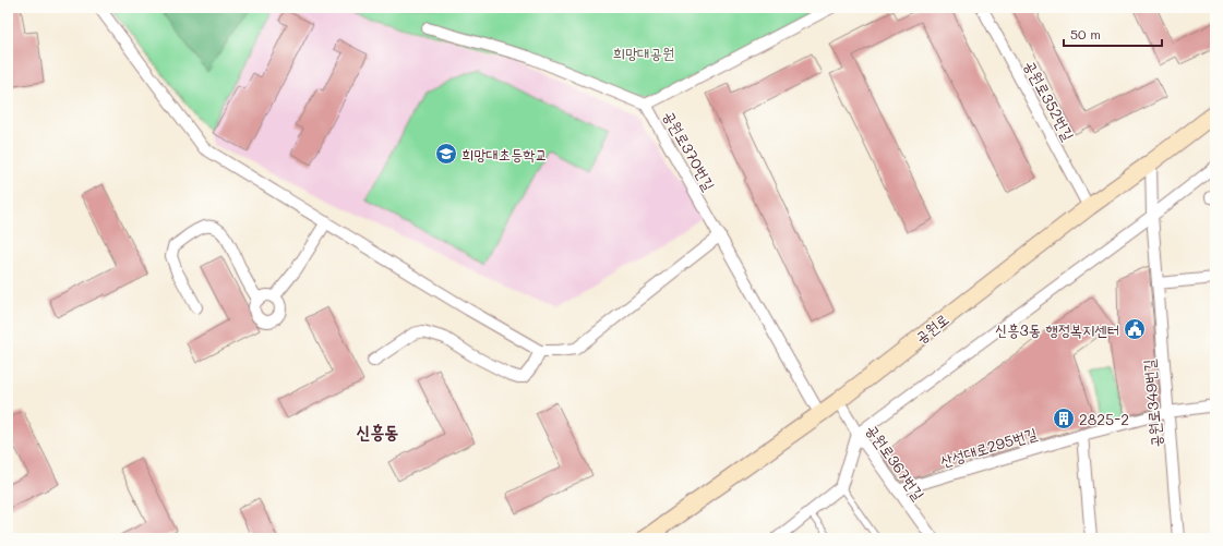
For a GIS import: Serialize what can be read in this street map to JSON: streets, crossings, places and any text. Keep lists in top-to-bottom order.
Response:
{
  "streets": {
    "main road": ["공원로"],
    "street": [
      "공원로352번길",
      "공원로370번길",
      "공원로349번길",
      "산성대로295번길",
      "공원로367번길"
    ]
  },
  "crossings": [
    ["공원로352번길", "공원로"],
    ["공원로370번길", "공원로"],
    ["공원로", "공원로349번길"],
    ["공원로", "공원로367번길"],
    ["공원로349번길", "산성대로295번길"],
    ["산성대로295번길", "공원로367번길"]
  ],
  "districts": ["신흥동"],
  "parks": ["희망대공원"],
  "places": {
    "school or university": ["희망대초등학교"],
    "public building": ["신흥3동 행정복지센터"],
    "building": ["2825-2"]
  },
  "scale_bar": "50 m"
}
